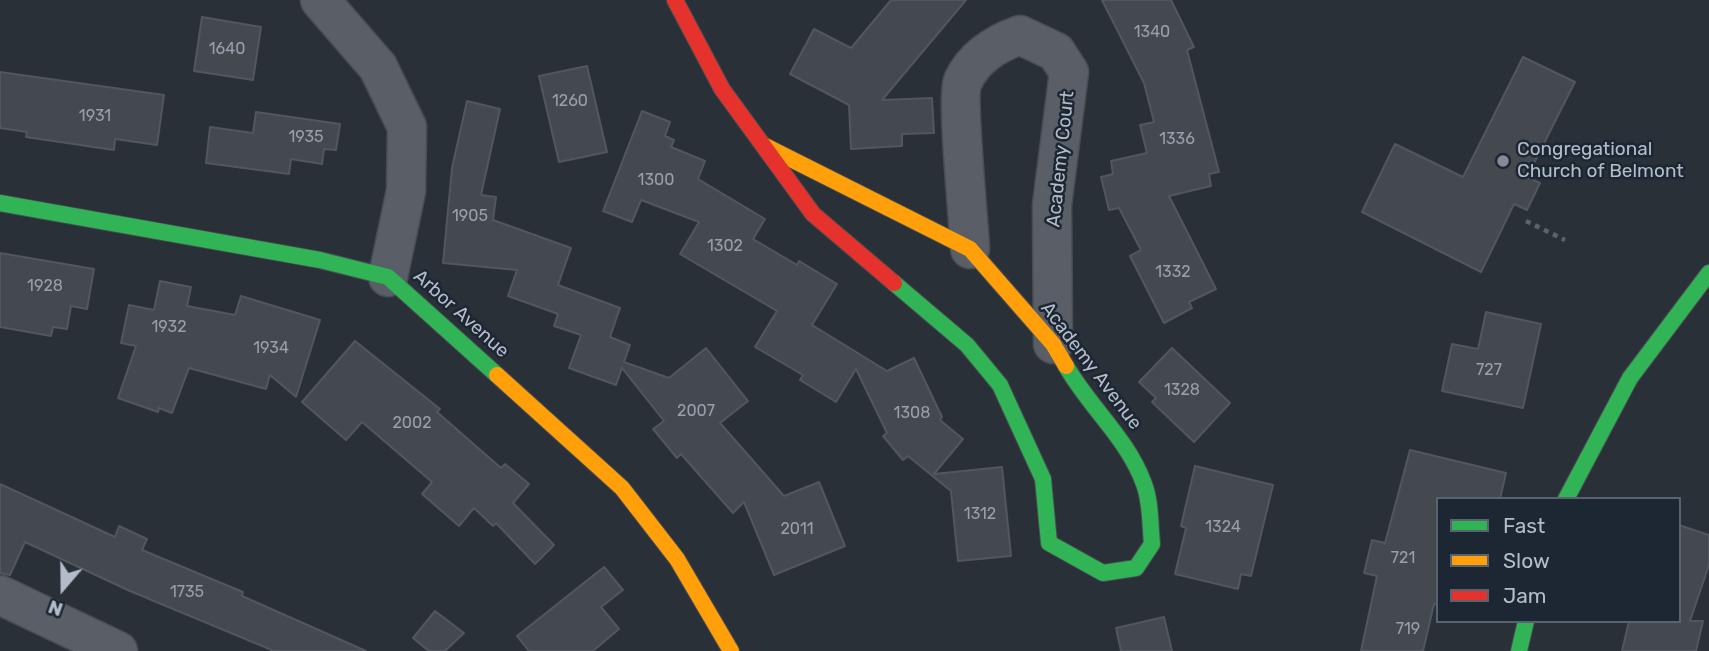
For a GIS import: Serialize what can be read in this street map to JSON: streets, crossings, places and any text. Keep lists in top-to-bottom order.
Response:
{
  "streets": {
    "street": ["Academy Court", "Arbor Avenue", "Academy Avenue"]
  },
  "crossings": [
    ["Academy Court", "Academy Avenue"]
  ],
  "places": ["Congregational Church of Belmont"],
  "house_numbers": [
    "1340",
    "1640",
    "1260",
    "1931",
    "1935",
    "1336",
    "1300",
    "1905",
    "1302",
    "1332",
    "1928",
    "1932",
    "1934",
    "727",
    "1328",
    "2007",
    "1308",
    "2002",
    "1312",
    "1324",
    "2011",
    "721",
    "1735",
    "719"
  ],
  "legend": ["Fast", "Slow", "Jam"],
  "north": "bottom"
}
